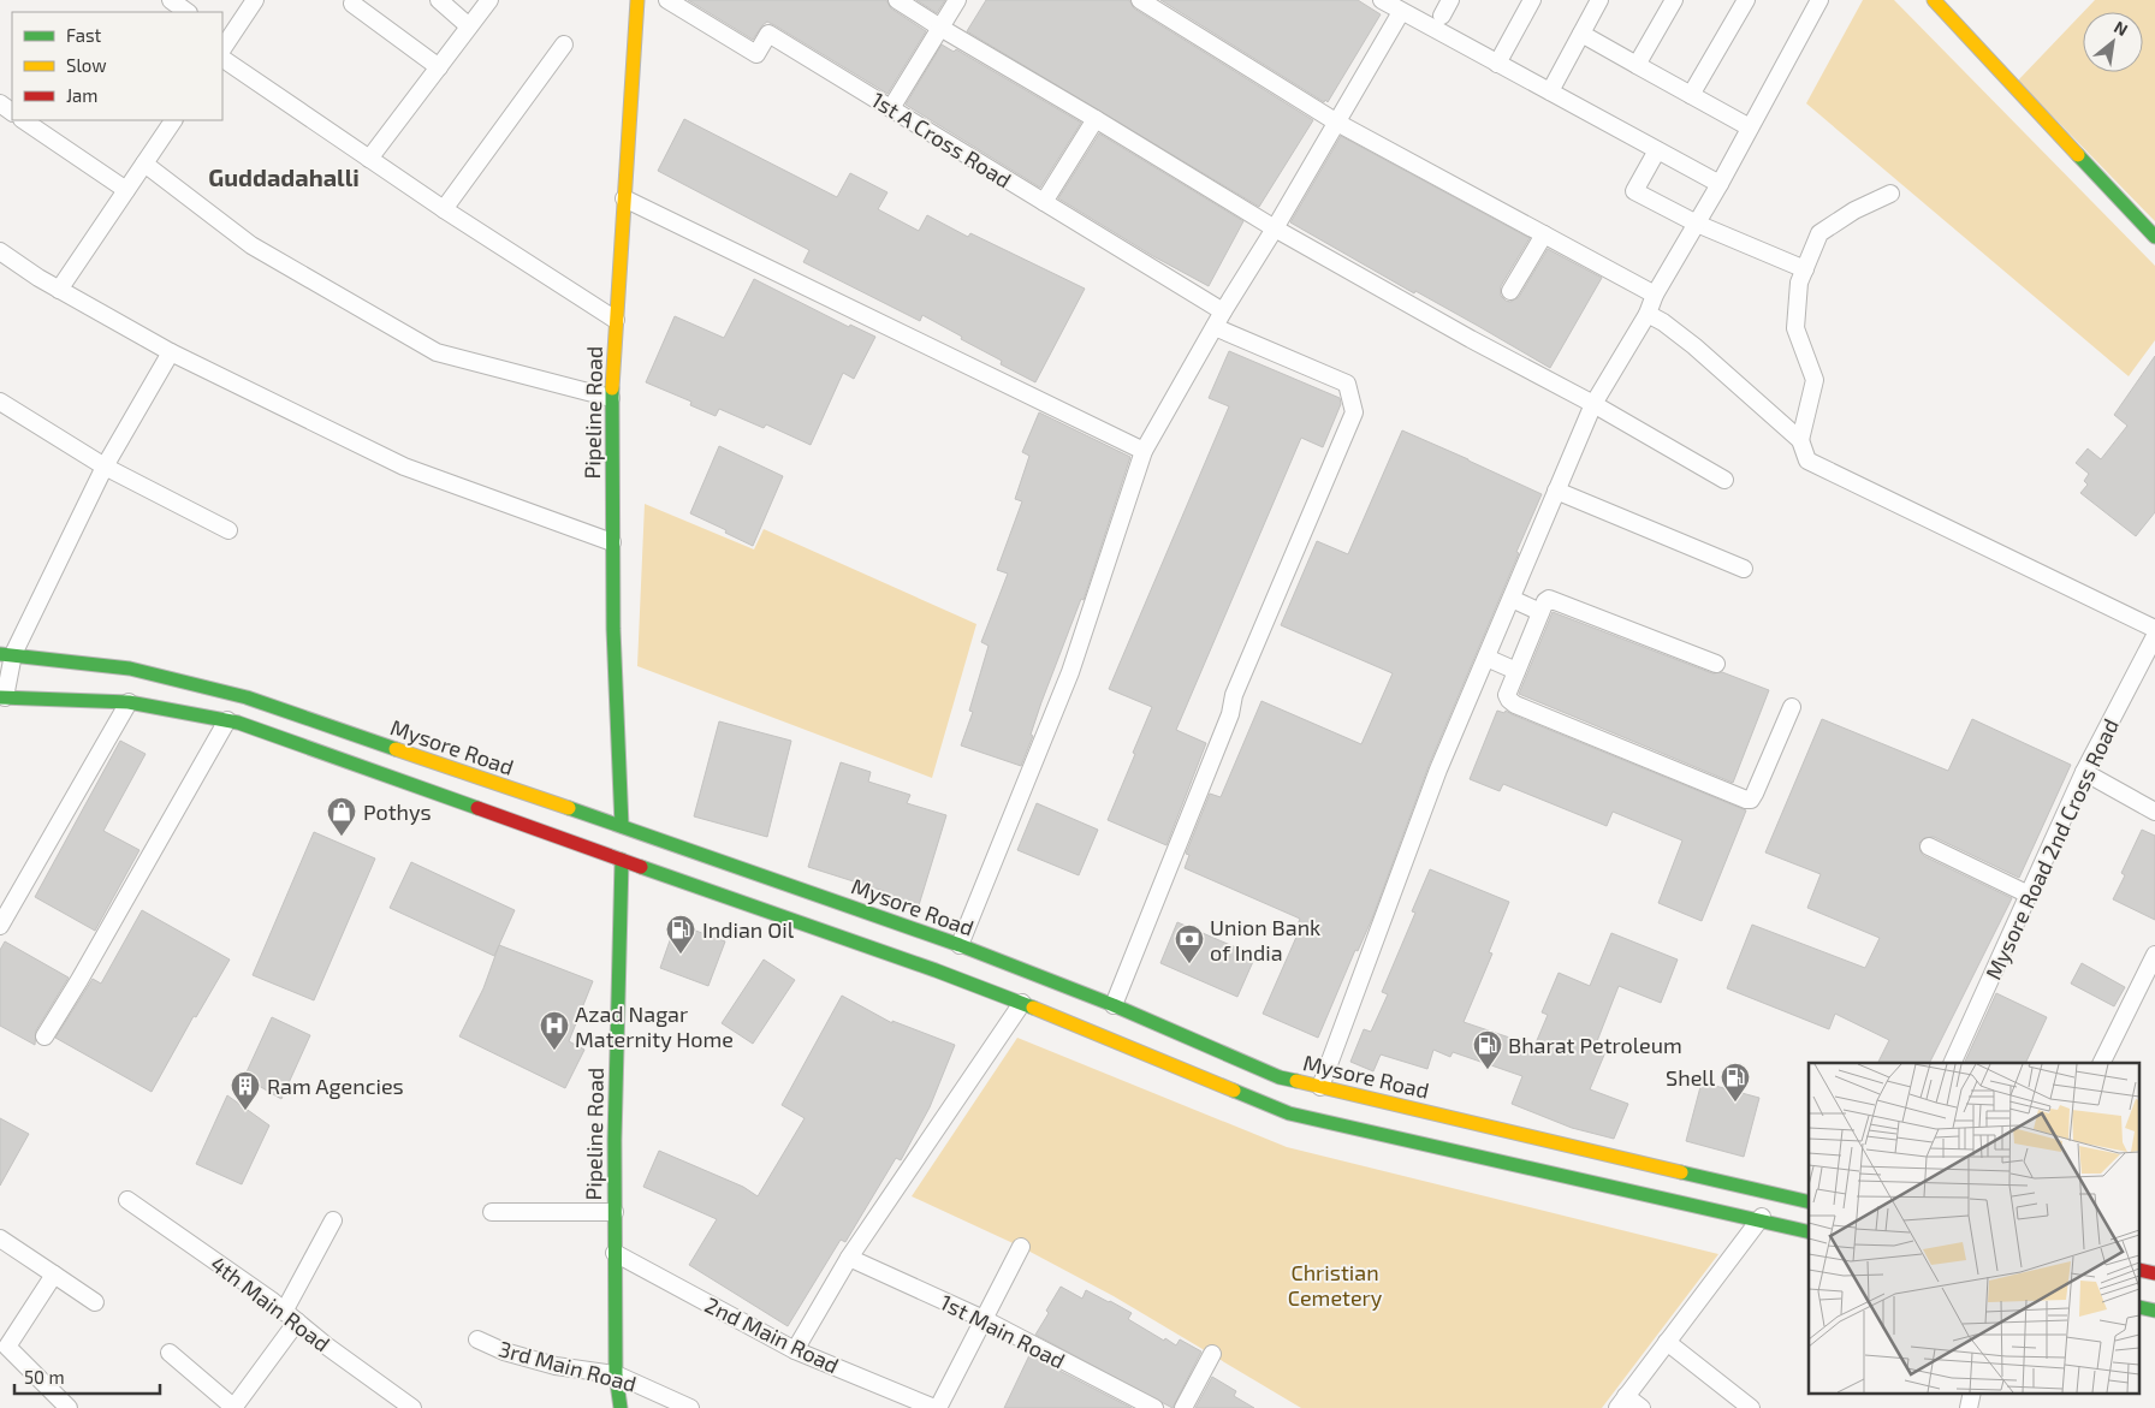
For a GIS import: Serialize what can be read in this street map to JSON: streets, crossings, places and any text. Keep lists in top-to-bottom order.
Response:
{
  "streets": {
    "main road": ["Pipeline Road", "Mysore Road"],
    "street": [
      "1st A Cross Road",
      "Mysore Road 2nd Cross Road",
      "4th Main Road",
      "1st Main Road",
      "2nd Main Road",
      "3rd Main Road"
    ]
  },
  "crossings": [
    ["Pipeline Road", "Mysore Road"],
    ["Pipeline Road", "2nd Main Road"],
    ["Pipeline Road", "3rd Main Road"]
  ],
  "districts": ["Guddadahalli"],
  "parks": ["Christian Cemetery"],
  "places": {
    "shop": ["Pothys"],
    "fuel station": ["Indian Oil", "Bharat Petroleum", "Shell"],
    "bank": ["Union Bank of India"],
    "hospital": ["Azad Nagar Maternity Home"],
    "building": ["Ram Agencies"]
  },
  "legend": ["Fast", "Slow", "Jam"],
  "scale_bar": "50 m",
  "north": "top right"
}
